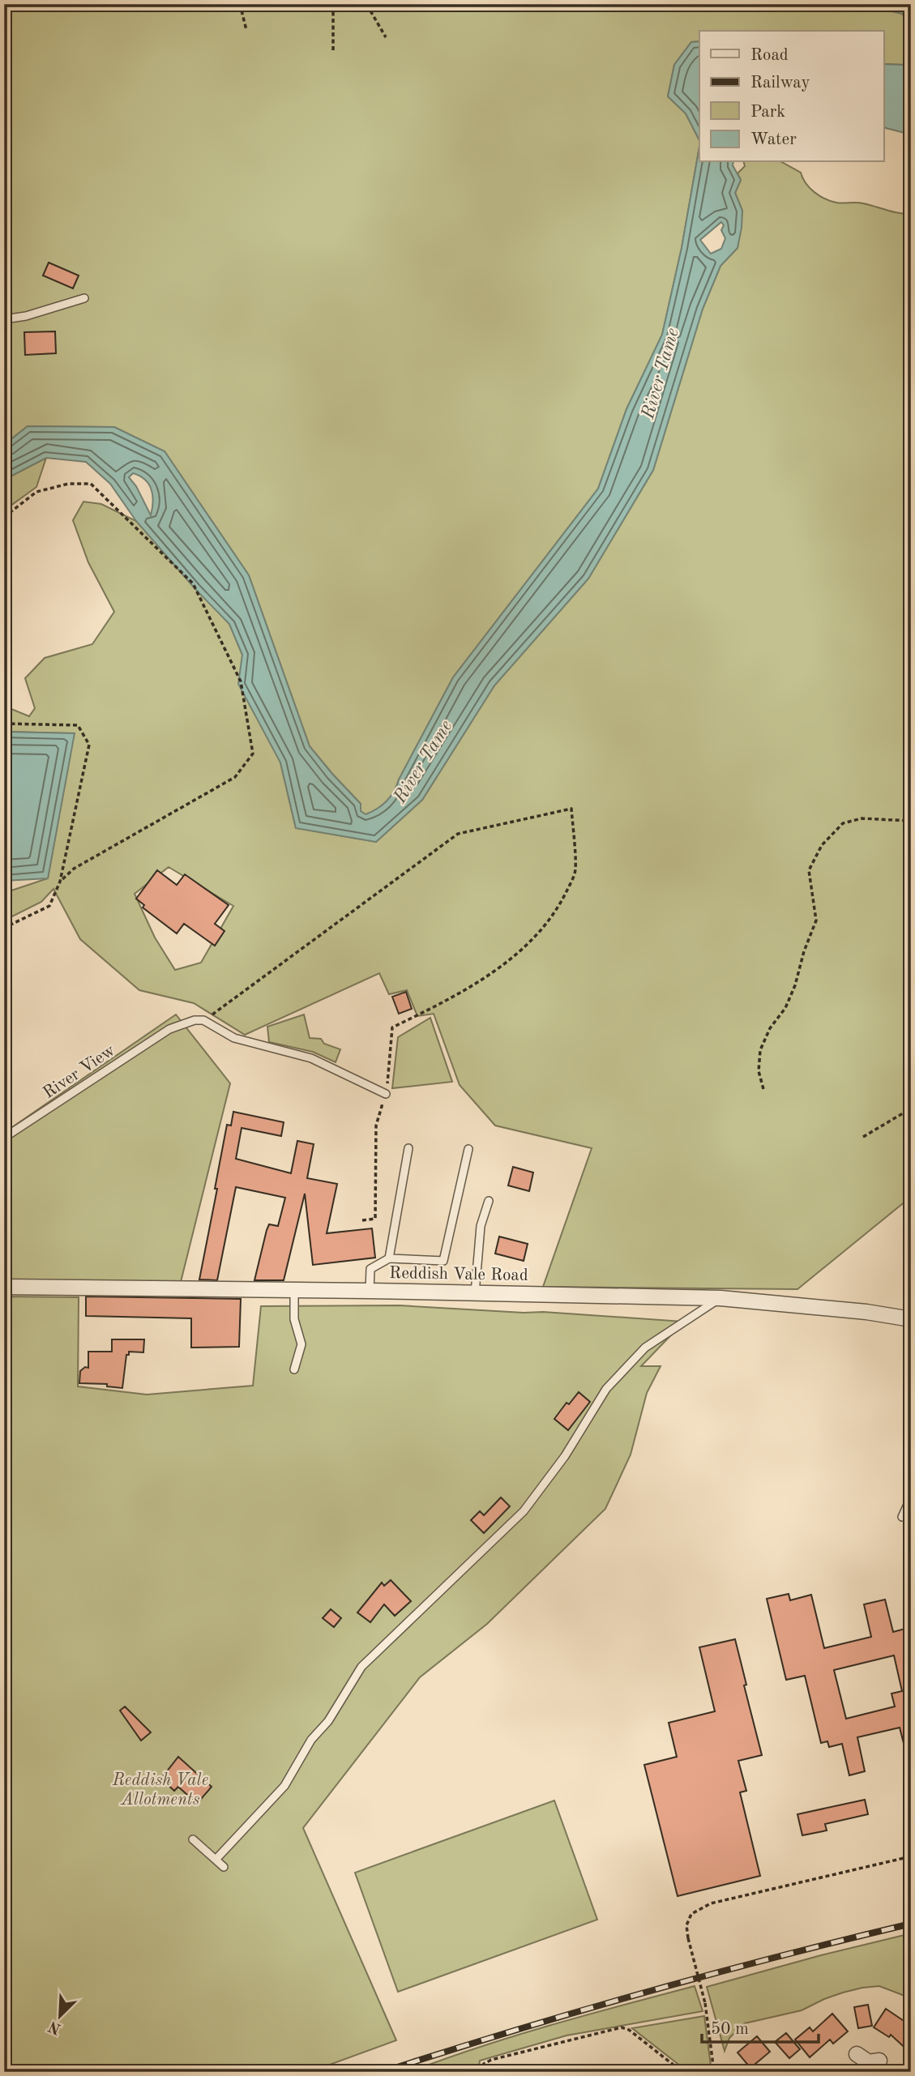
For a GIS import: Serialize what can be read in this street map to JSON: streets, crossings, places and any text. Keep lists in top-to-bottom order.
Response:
{
  "streets": {
    "street": ["Reddish Vale Road"],
    "lane": ["River View"]
  },
  "water": ["River Tame"],
  "parks": ["Reddish Vale Allotments"],
  "legend": [
    "Road",
    "Railway",
    "Park",
    "Water"
  ],
  "scale_bar": "50 m",
  "north": "bottom left"
}
